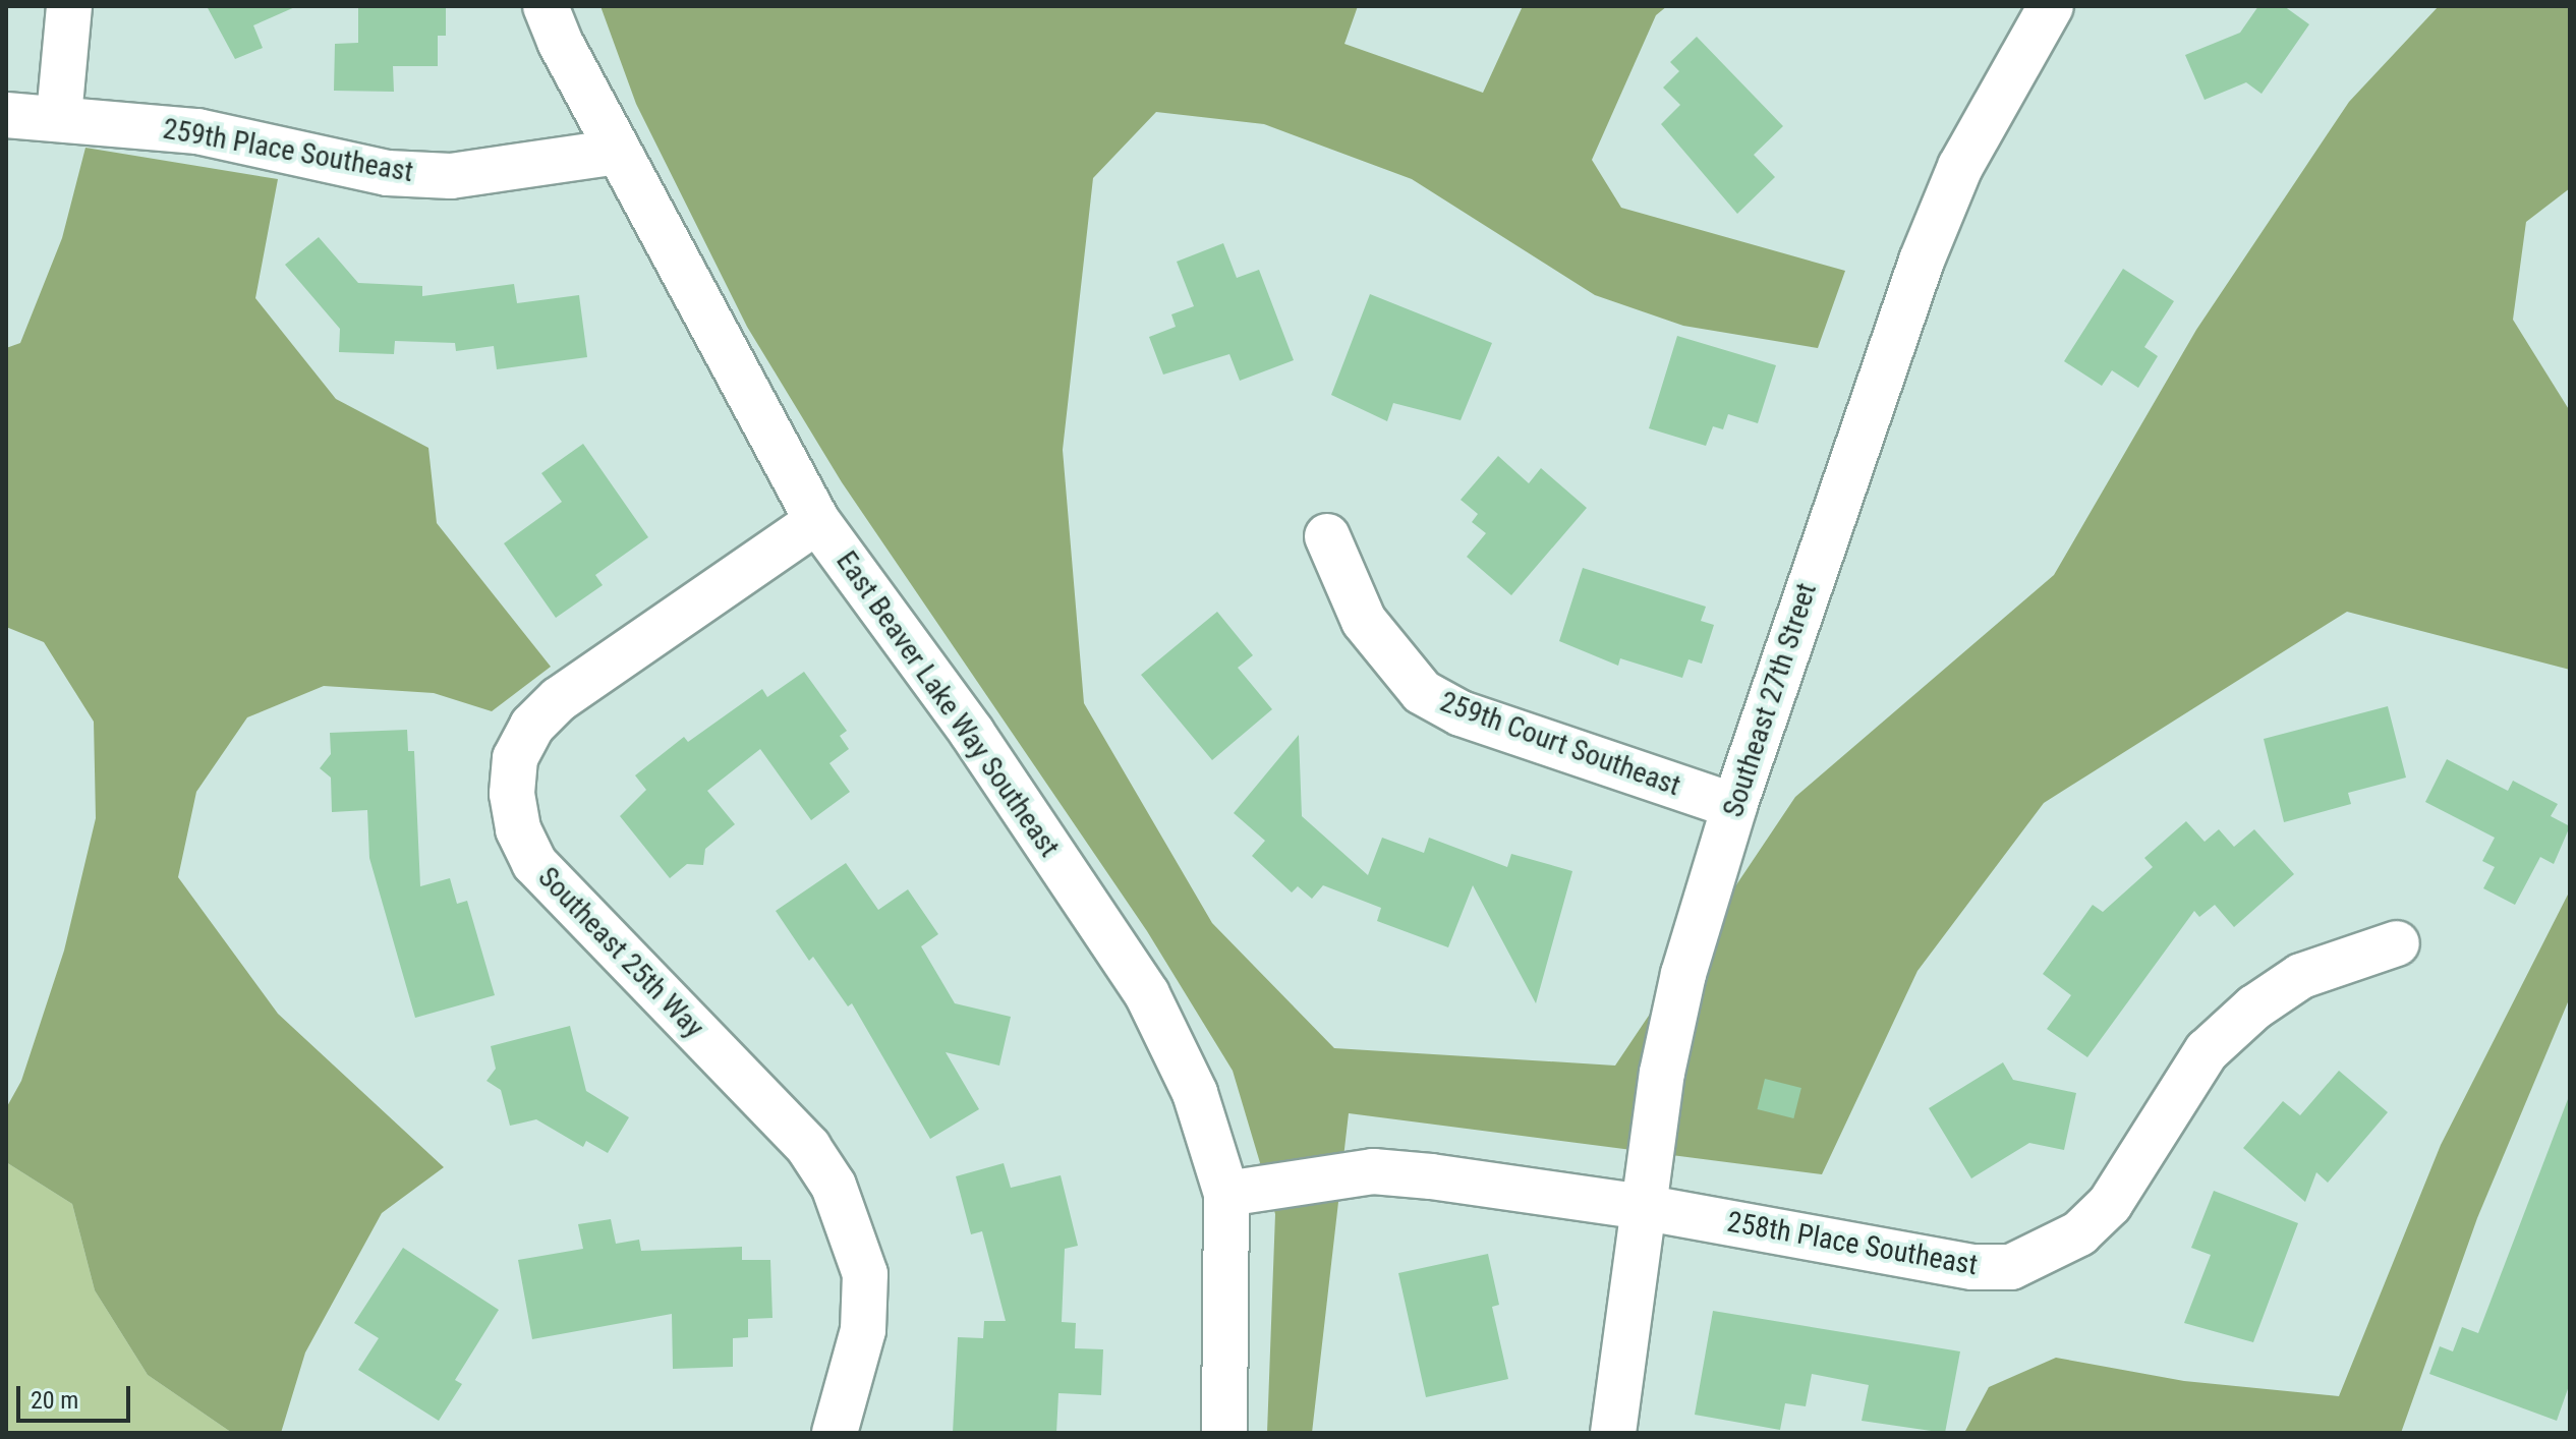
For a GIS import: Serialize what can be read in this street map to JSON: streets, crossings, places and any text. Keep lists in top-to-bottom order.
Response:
{
  "streets": {
    "street": [
      "259th Place Southeast",
      "Southeast 27th Street",
      "East Beaver Lake Way Southeast",
      "259th Court Southeast",
      "Southeast 25th Way",
      "258th Place Southeast"
    ]
  },
  "crossings": [
    ["259th Place Southeast", "East Beaver Lake Way Southeast"],
    ["Southeast 27th Street", "259th Court Southeast"],
    ["Southeast 27th Street", "258th Place Southeast"],
    ["East Beaver Lake Way Southeast", "Southeast 25th Way"],
    ["East Beaver Lake Way Southeast", "258th Place Southeast"]
  ],
  "scale_bar": "20 m"
}
